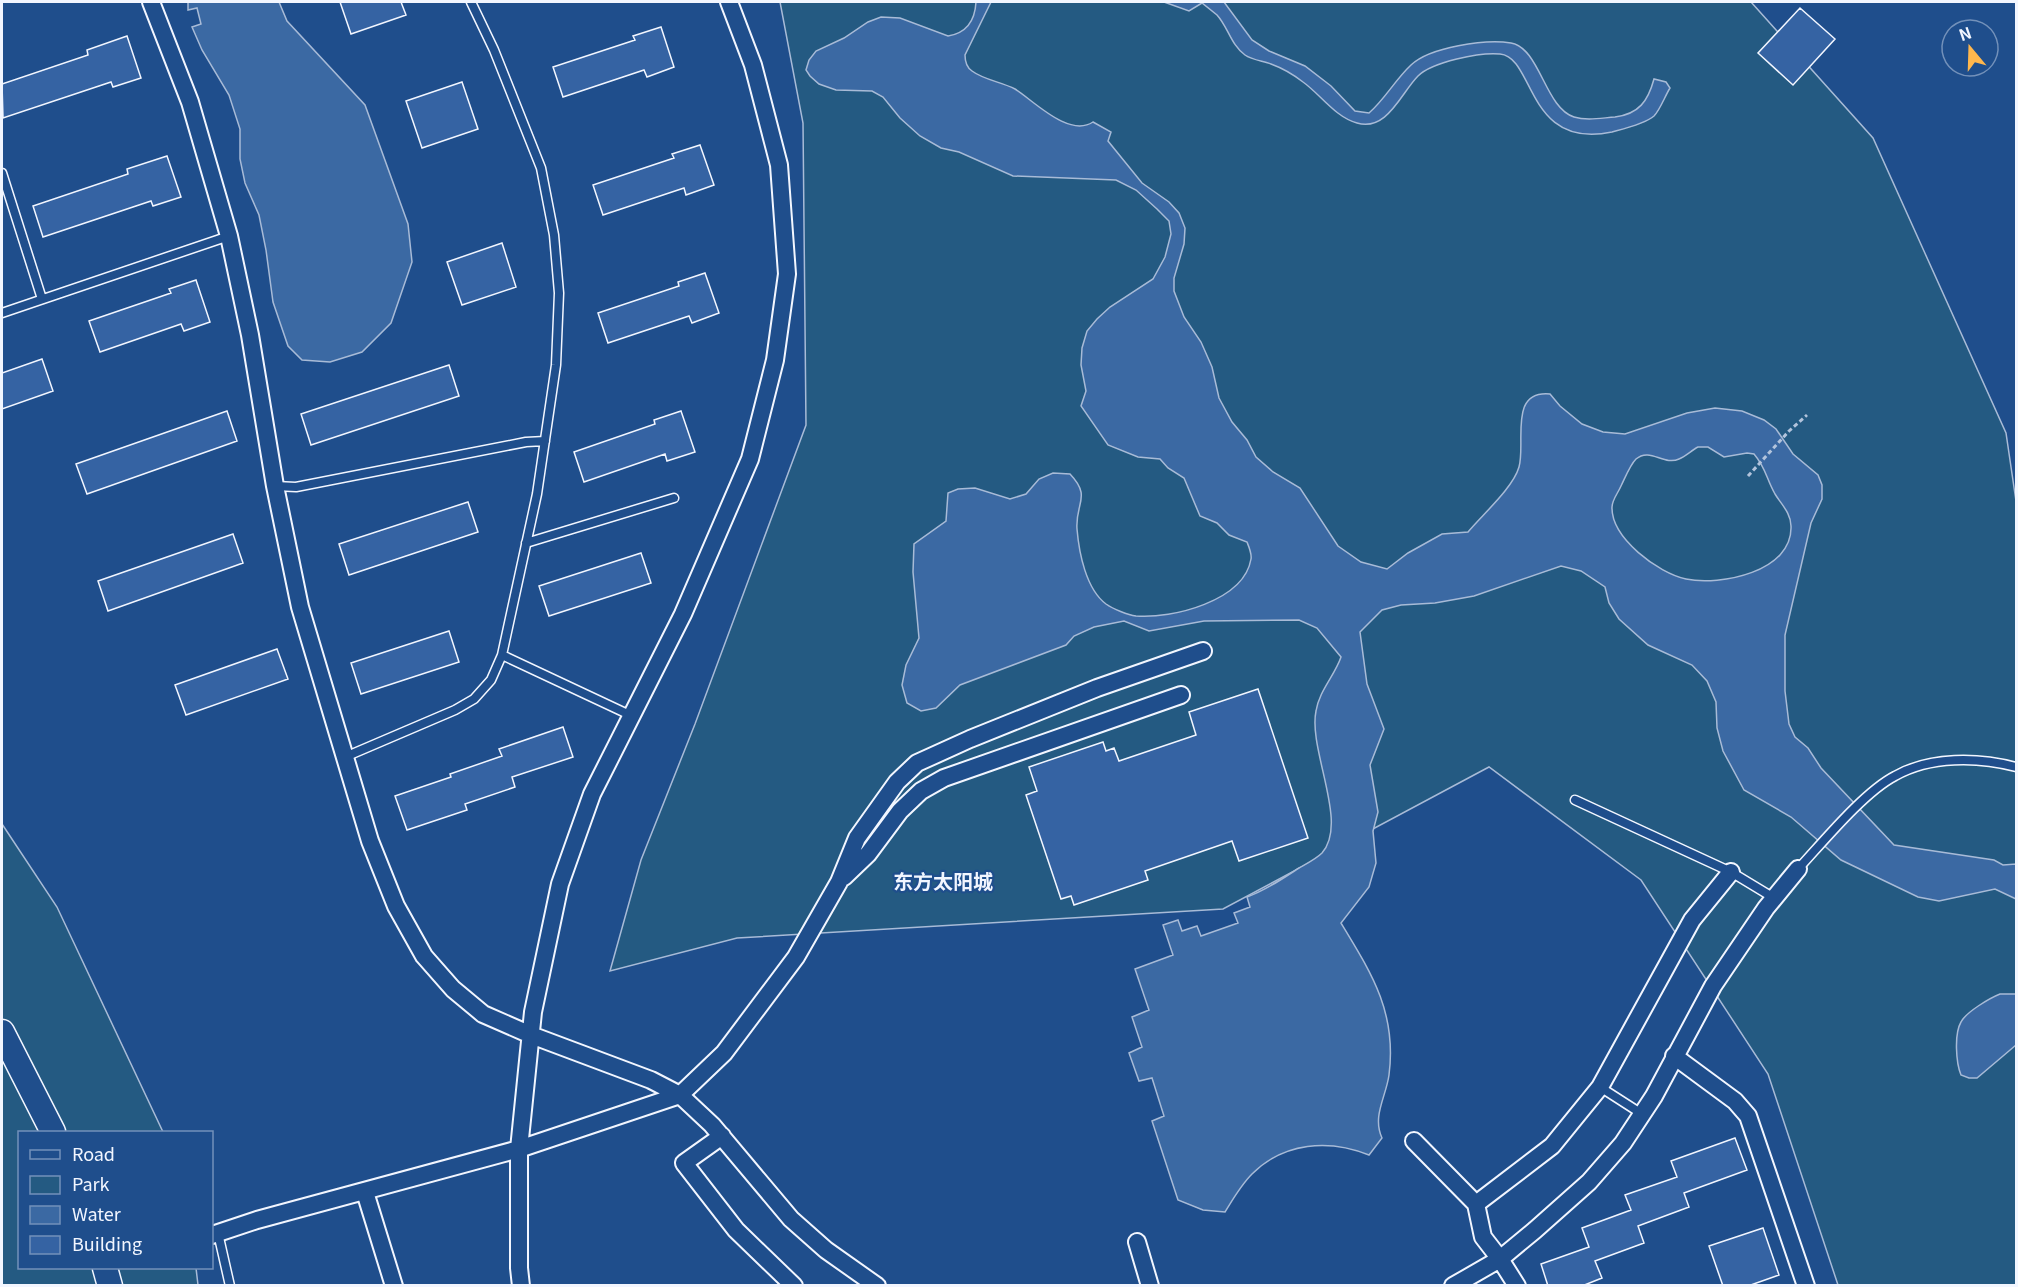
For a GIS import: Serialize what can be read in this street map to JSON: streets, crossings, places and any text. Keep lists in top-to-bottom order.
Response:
{
  "districts": ["东方太阳城"],
  "legend": [
    "Road",
    "Park",
    "Water",
    "Building"
  ],
  "north": "top"
}
